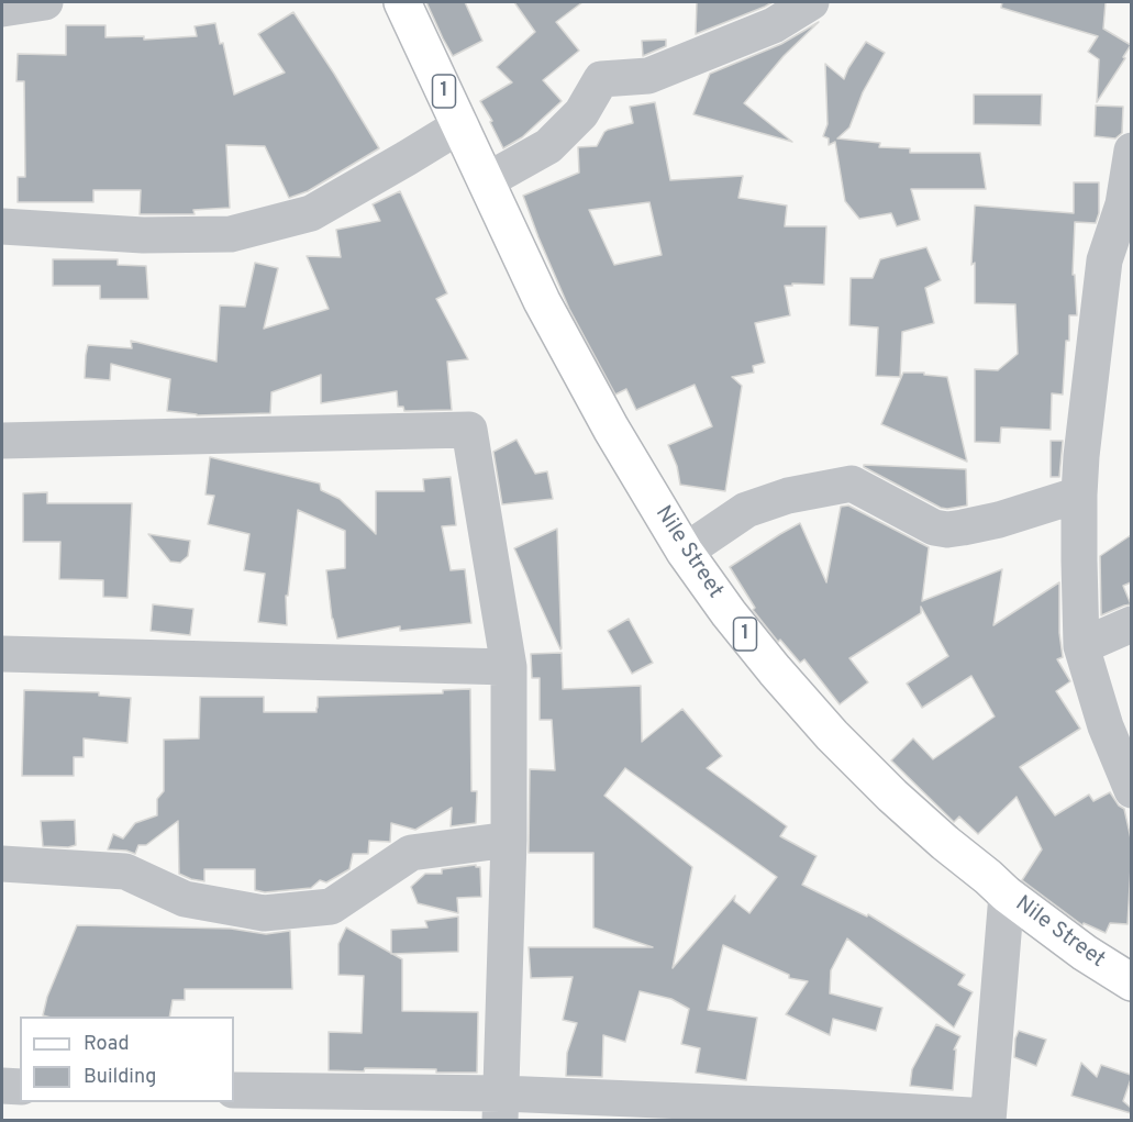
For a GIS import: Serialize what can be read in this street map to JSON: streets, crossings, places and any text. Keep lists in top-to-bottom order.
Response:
{
  "streets": {
    "main road": ["1", "Nile Street"]
  },
  "legend": ["Road", "Building"]
}
